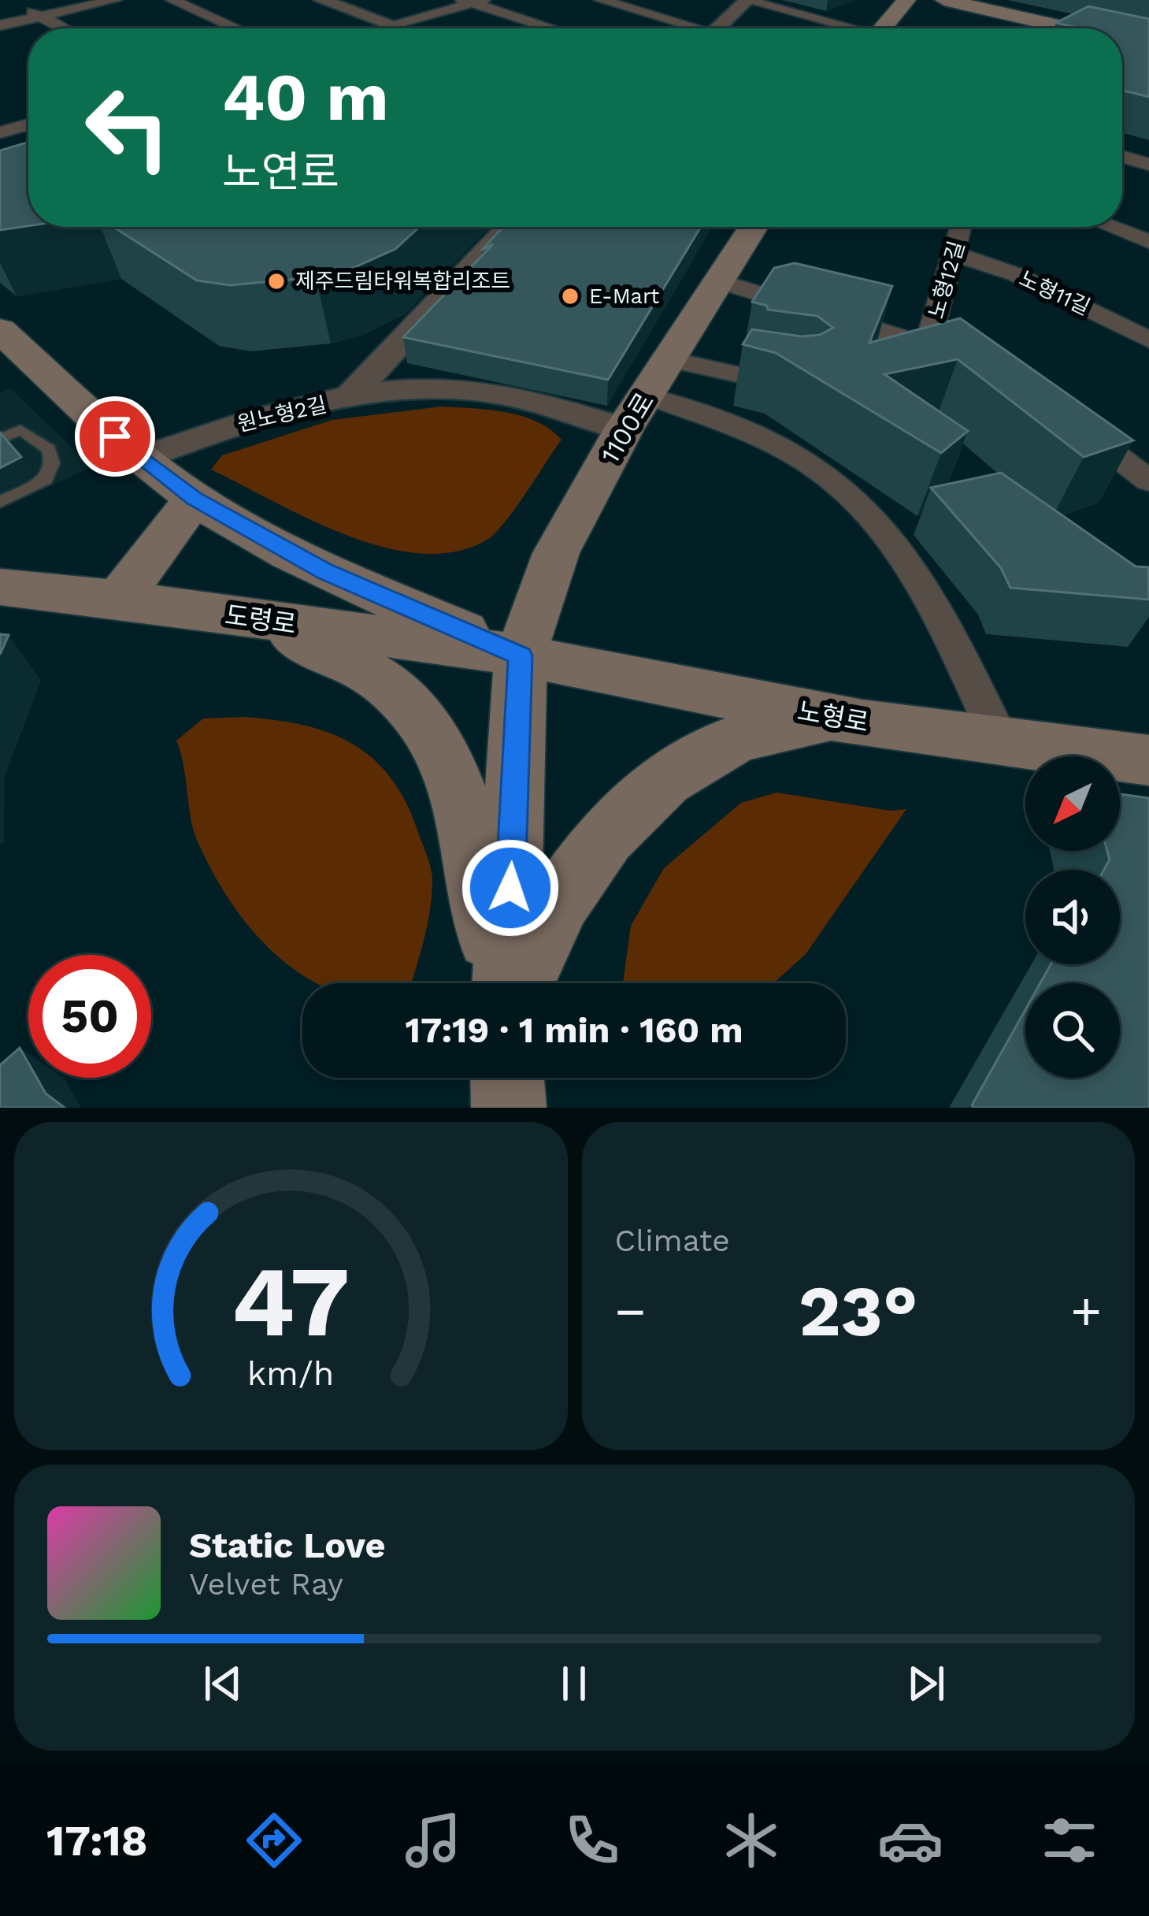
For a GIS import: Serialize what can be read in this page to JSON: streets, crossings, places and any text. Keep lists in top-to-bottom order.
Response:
{
  "streets": {
    "main road": ["1100로", "도령로", "노형로"],
    "street": ["노형12길", "노형11길", "원노형2길"]
  },
  "crossings": [
    ["노형12길", "노형11길"],
    ["1100로", "도령로"],
    ["1100로", "노형로"],
    ["도령로", "노형로"]
  ],
  "places": ["제주드림타워복합리조트", "E-Mart"],
  "north": "bottom left",
  "page": {
    "turn": ["40 m", "노연로"],
    "limit": "50",
    "trip": "17:19 · 1 min · 160 m",
    "tile": "Climate",
    "heat": ["−", "23°", "+"],
    "song": ["Static Love", "Velvet Ray"],
    "tabs": "17:18",
    "gauge": ["47", "km/h"]
  }
}
